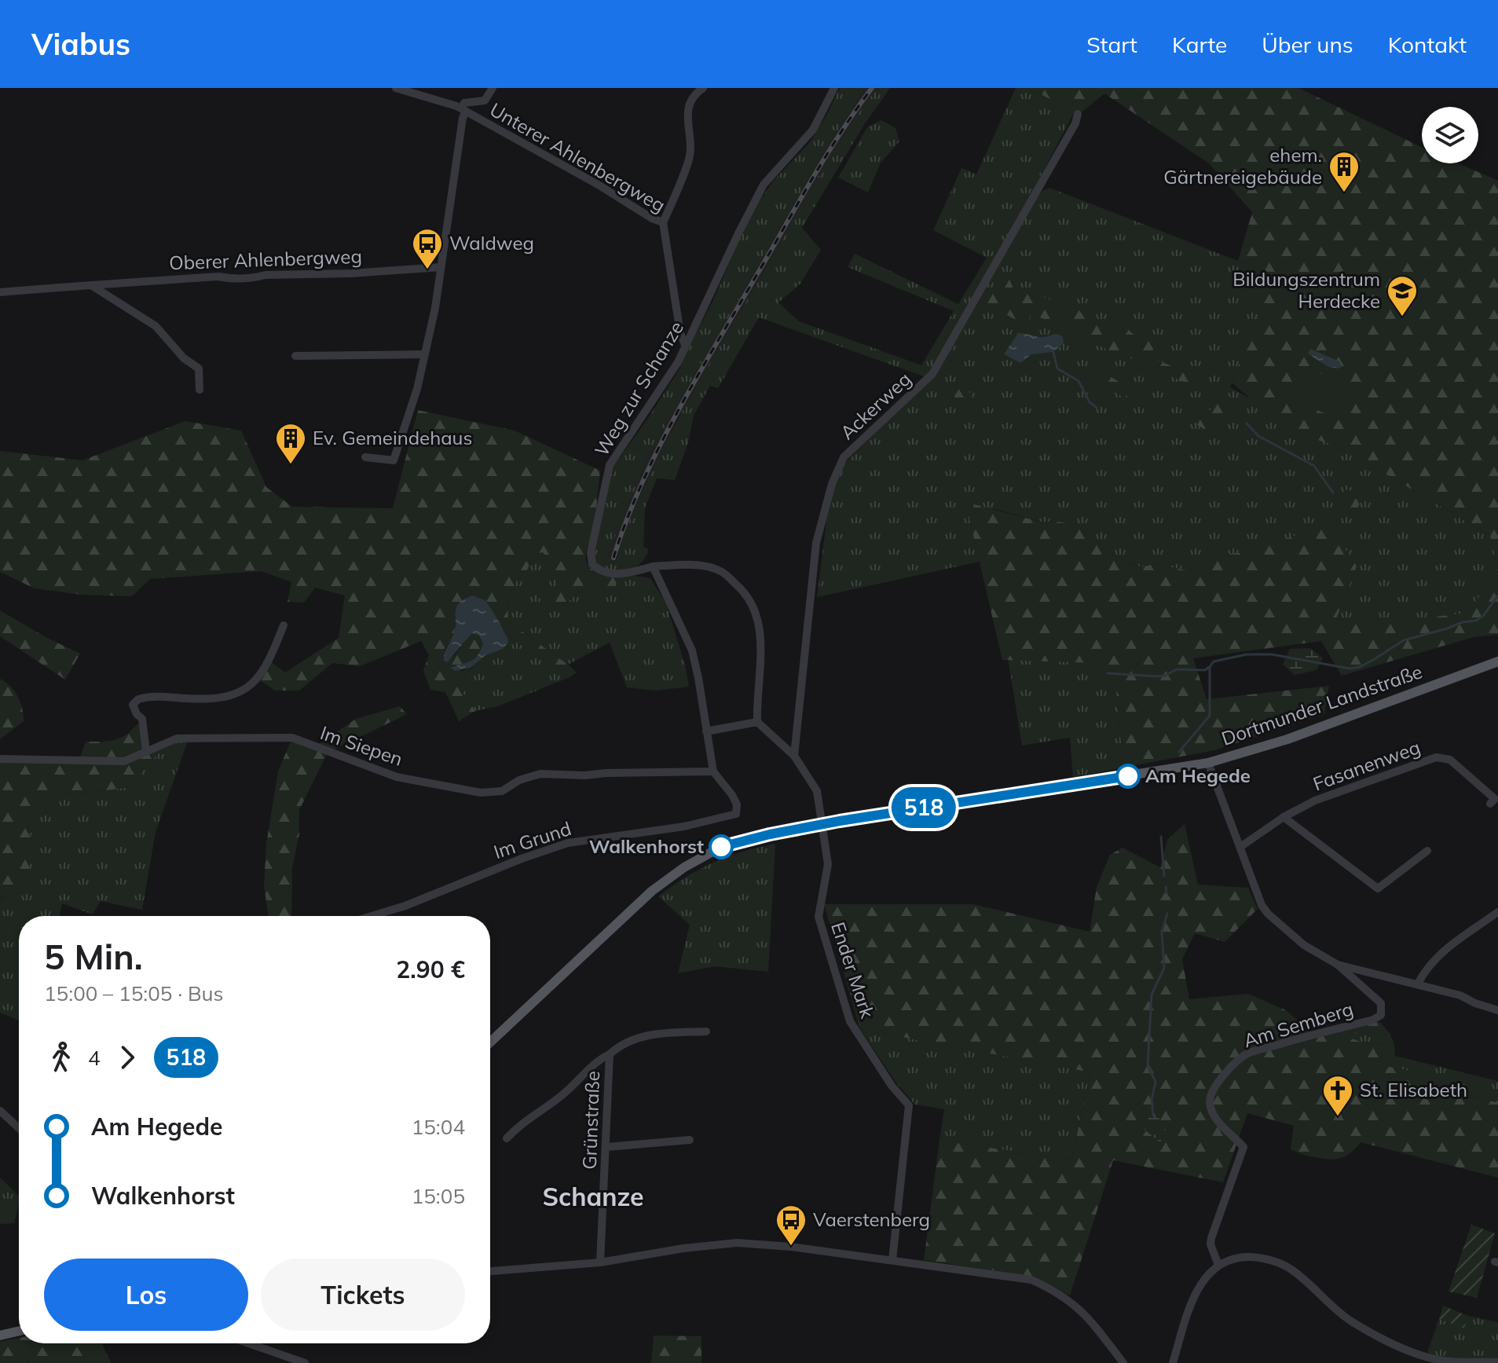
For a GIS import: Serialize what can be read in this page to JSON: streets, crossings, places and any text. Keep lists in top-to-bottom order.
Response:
{
  "streets": {
    "main road": ["Dortmunder Landstraße"],
    "street": [
      "Unterer Ahlenbergweg",
      "Oberer Ahlenbergweg",
      "Weg zur Schanze",
      "Ackerweg",
      "Im Siepen",
      "Fasanenweg",
      "Im Grund",
      "Ender Mark",
      "Am Semberg",
      "Grünstraße"
    ]
  },
  "crossings": [
    ["Unterer Ahlenbergweg", "Weg zur Schanze"],
    ["Ackerweg", "Ender Mark"],
    ["Dortmunder Landstraße", "Ender Mark"],
    ["Im Siepen", "Im Grund"]
  ],
  "districts": ["Schanze"],
  "places": {
    "building": ["ehem. Gärtnereigebäude", "Ev. Gemeindehaus"],
    "bus stop": ["Waldweg", "Vaerstenberg"],
    "school or university": ["Bildungszentrum Herdecke"],
    "other": ["Am Hegede", "Walkenhorst"],
    "church": ["St. Elisabeth"]
  },
  "lines": ["bus line 518"],
  "page": {
    "header": "Viabus",
    "nav": [
      "Start",
      "Karte",
      "Über uns",
      "Kontakt"
    ],
    "on_map": "518",
    "heading": ["5 Min.", "15:00 – 15:05 · Bus", "2.90 €"],
    "legs": ["4", "518"],
    "list": [
      {
        "name": "Am Hegede",
        "value": "15:04"
      },
      {
        "name": "Walkenhorst",
        "value": "15:05"
      }
    ],
    "buttons": ["Los", "Tickets"]
  }
}
